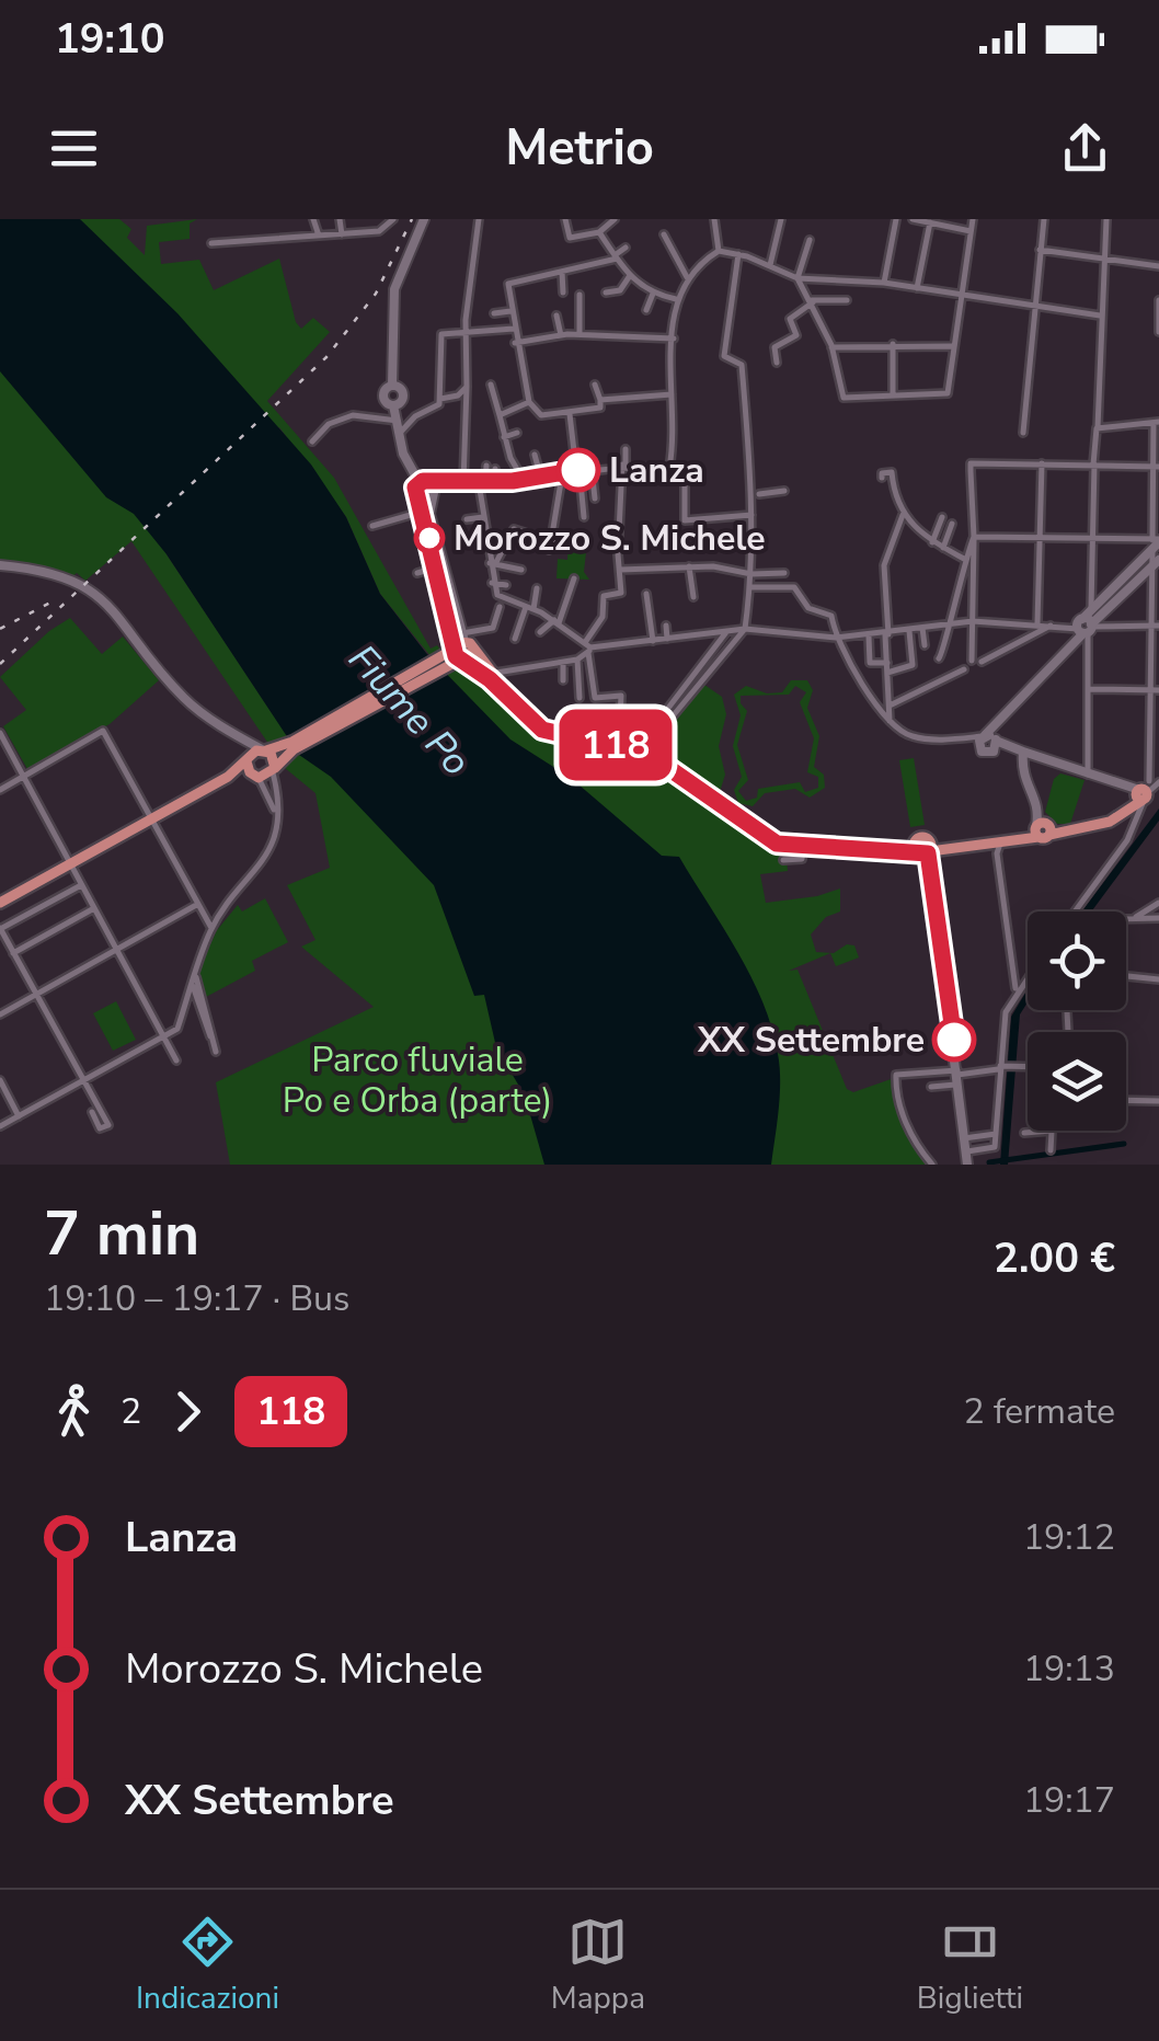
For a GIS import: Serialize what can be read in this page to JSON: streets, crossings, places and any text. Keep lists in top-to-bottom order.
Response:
{
  "water": ["Fiume Po"],
  "parks": ["Parco fluviale Po e Orba (parte)"],
  "places": ["Lanza", "Morozzo S. Michele", "XX Settembre"],
  "lines": ["bus line 118"],
  "page": {
    "status": "19:10",
    "header": "Metrio",
    "on_map": "118",
    "heading": ["7 min", "19:10 – 19:17 · Bus", "2.00 €"],
    "legs": ["2", "118", "2 fermate"],
    "list": [
      {
        "name": "Lanza",
        "value": "19:12"
      },
      {
        "name": "Morozzo S. Michele",
        "value": "19:13"
      },
      {
        "name": "XX Settembre",
        "value": "19:17"
      }
    ],
    "tabs": ["Indicazioni", "Mappa", "Biglietti"]
  }
}
